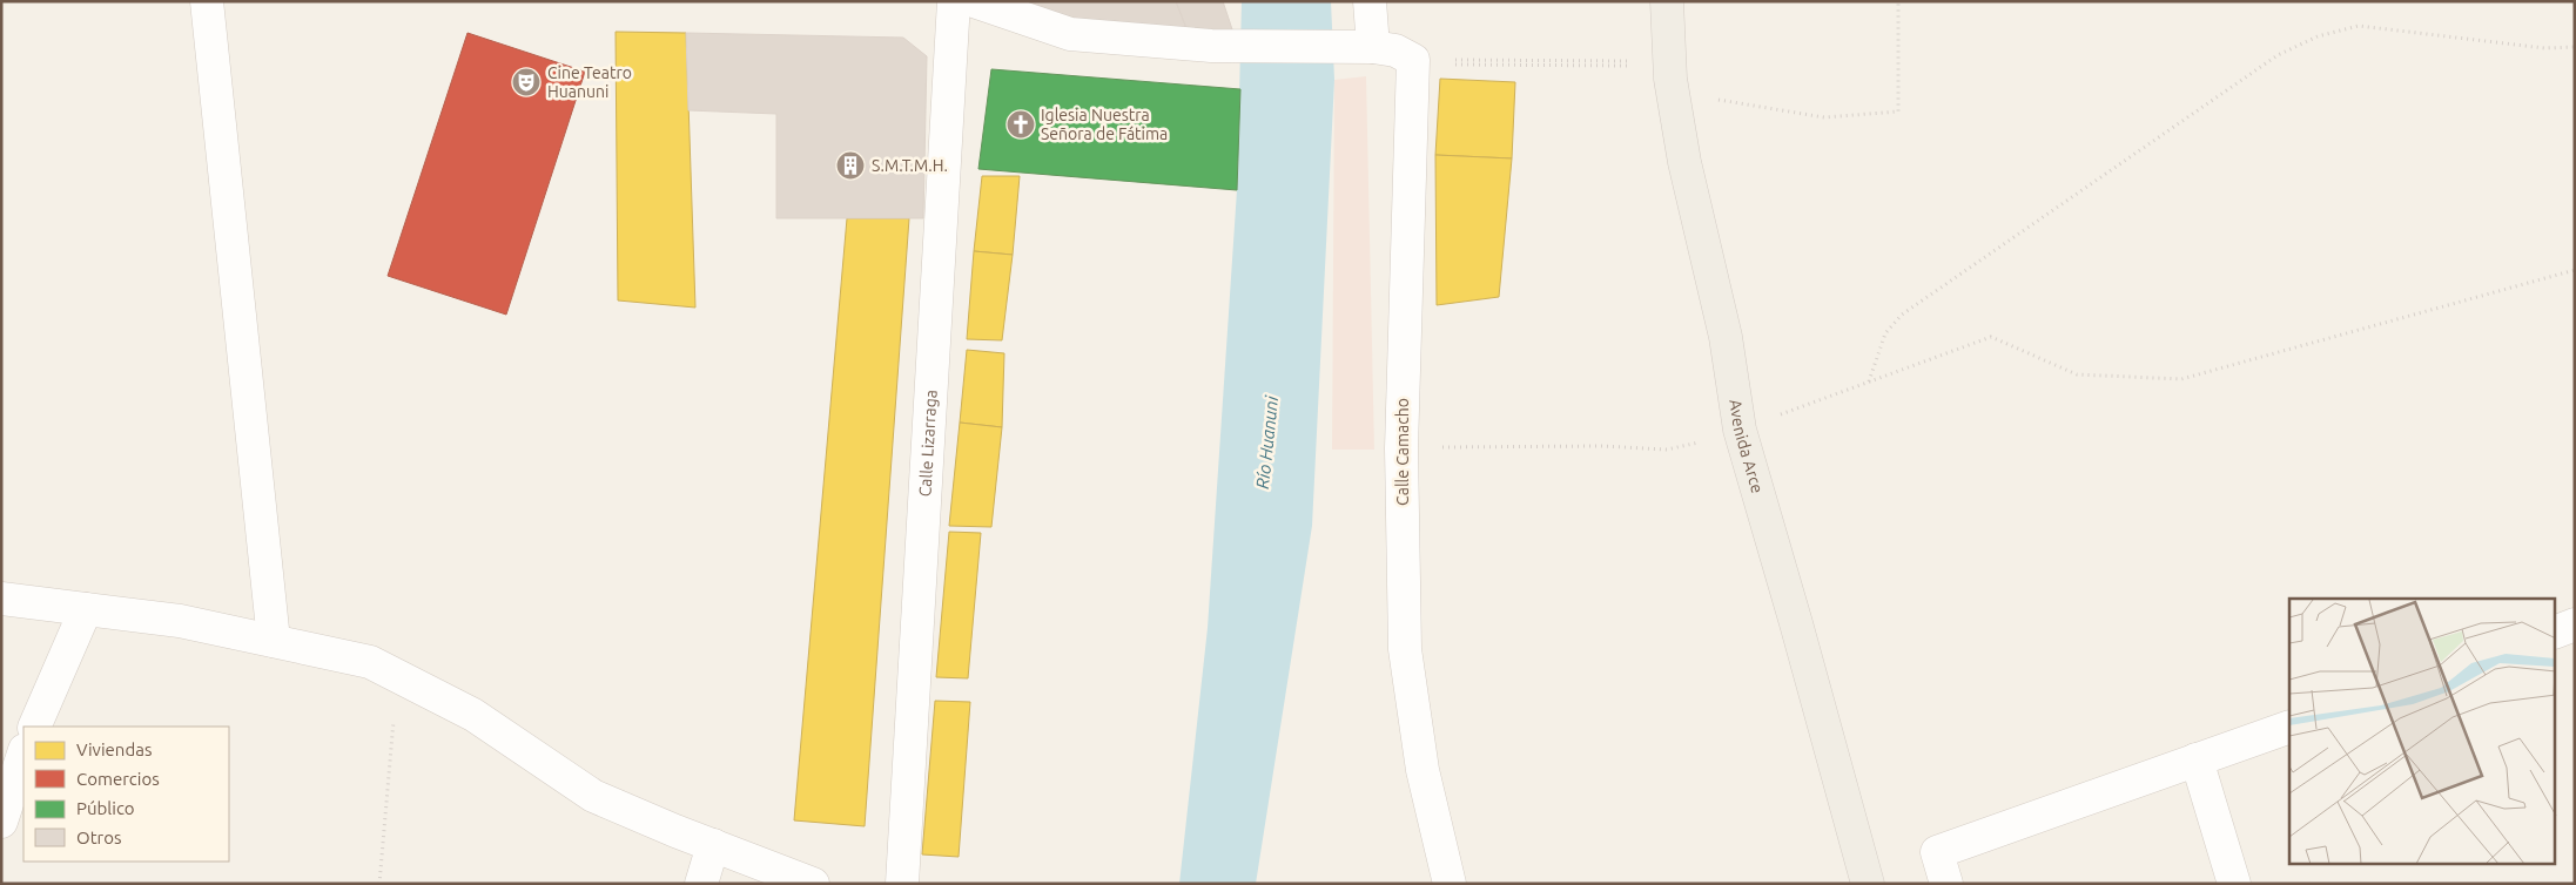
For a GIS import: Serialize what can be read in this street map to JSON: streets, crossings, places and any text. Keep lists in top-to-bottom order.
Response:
{
  "streets": {
    "main road": ["Avenida Arce"],
    "street": ["Calle Lizarraga", "Calle Camacho"]
  },
  "water": ["Río Huanuni"],
  "places": {
    "theatre": ["Cine Teatro Huanuni"],
    "church": ["Iglesia Nuestra Señora de Fátima"],
    "building": ["S.M.T.M.H."]
  },
  "legend": [
    "Viviendas",
    "Comercios",
    "Público",
    "Otros"
  ]
}
